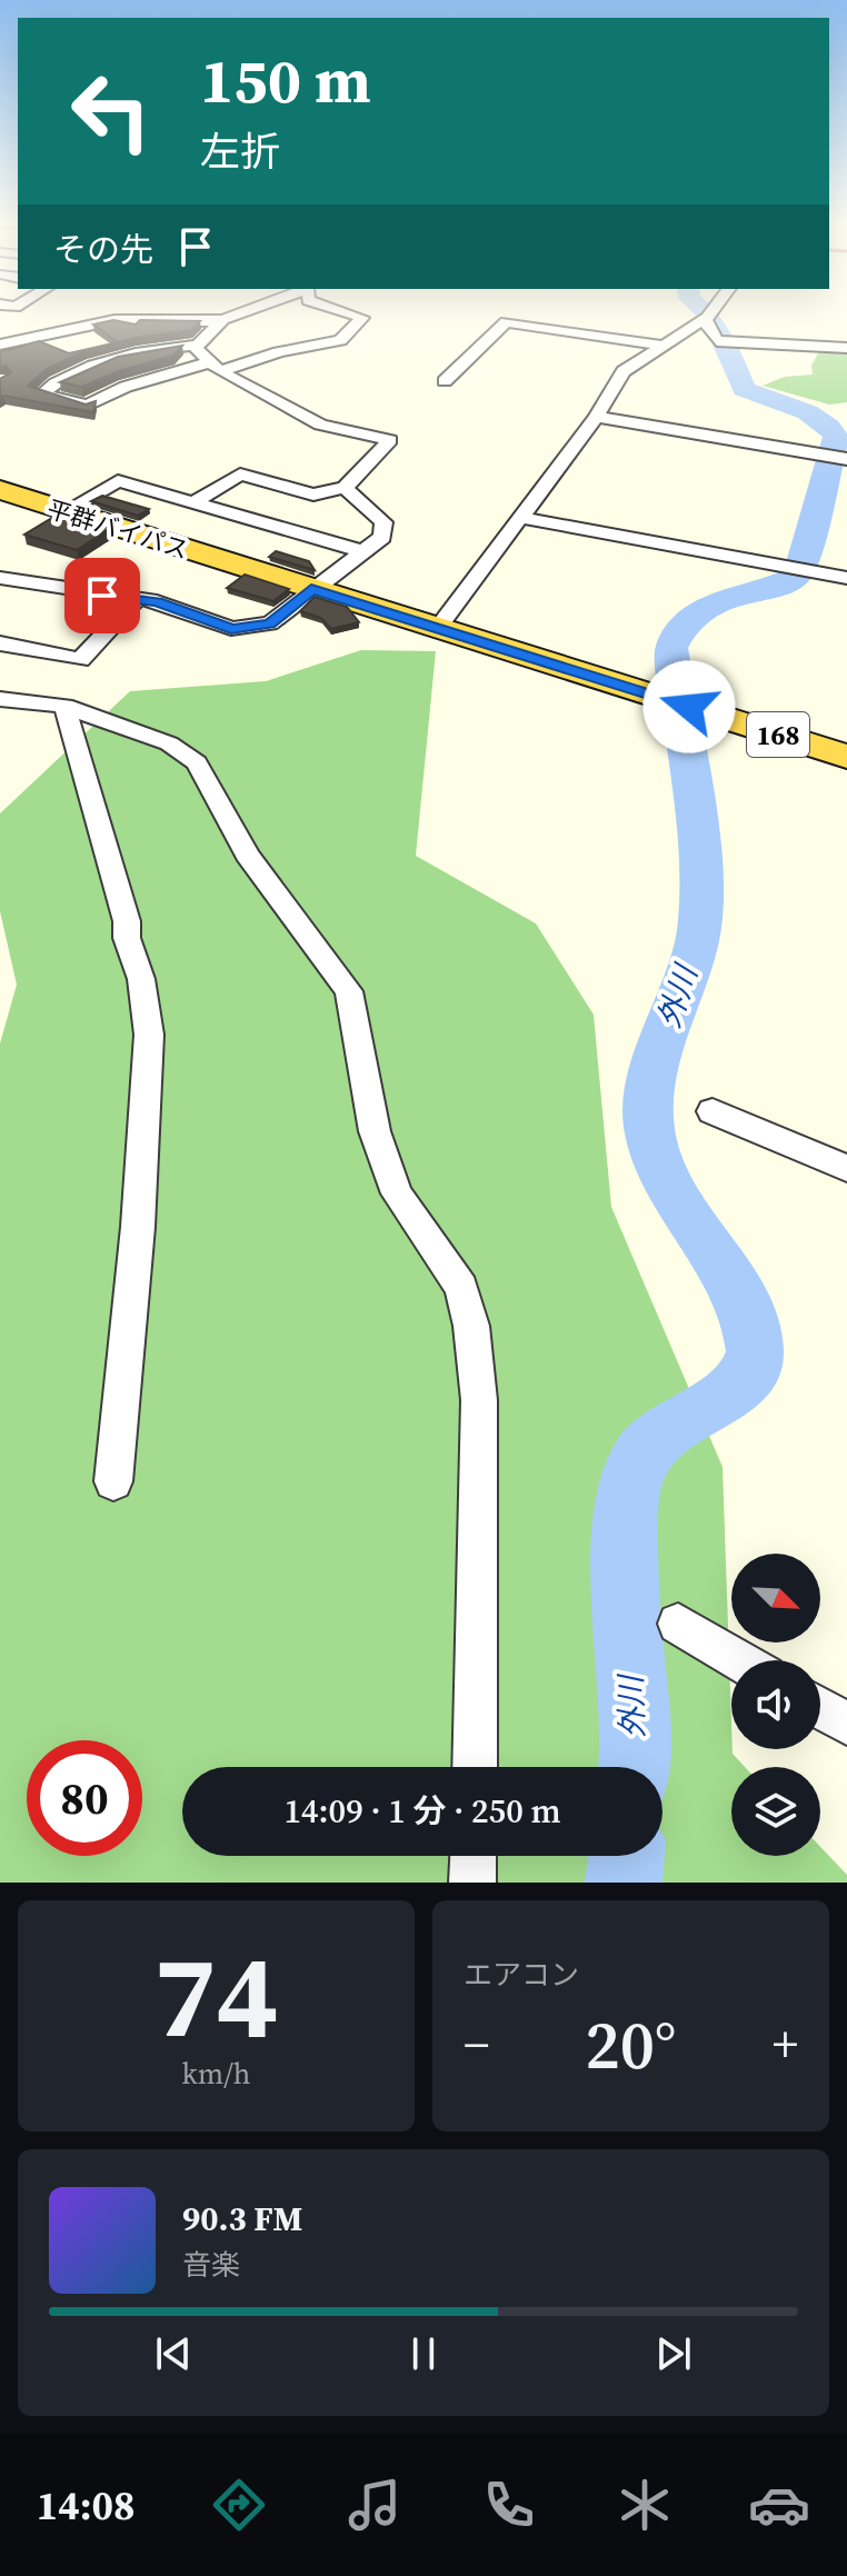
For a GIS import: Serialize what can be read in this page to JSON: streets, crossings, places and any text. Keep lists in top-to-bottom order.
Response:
{
  "streets": {
    "highway": ["平群バイパス", "168"]
  },
  "water": ["外川"],
  "north": "bottom right",
  "page": {
    "turn": ["150 m", "左折"],
    "then": "その先",
    "limit": "80",
    "trip": "14:09 · 1 分 · 250 m",
    "tile": [
      ["74", "km/h"],
      "エアコン"
    ],
    "heat": ["−", "20°", "+"],
    "song": ["90.3 FM", "音楽"],
    "tabs": "14:08"
  }
}
